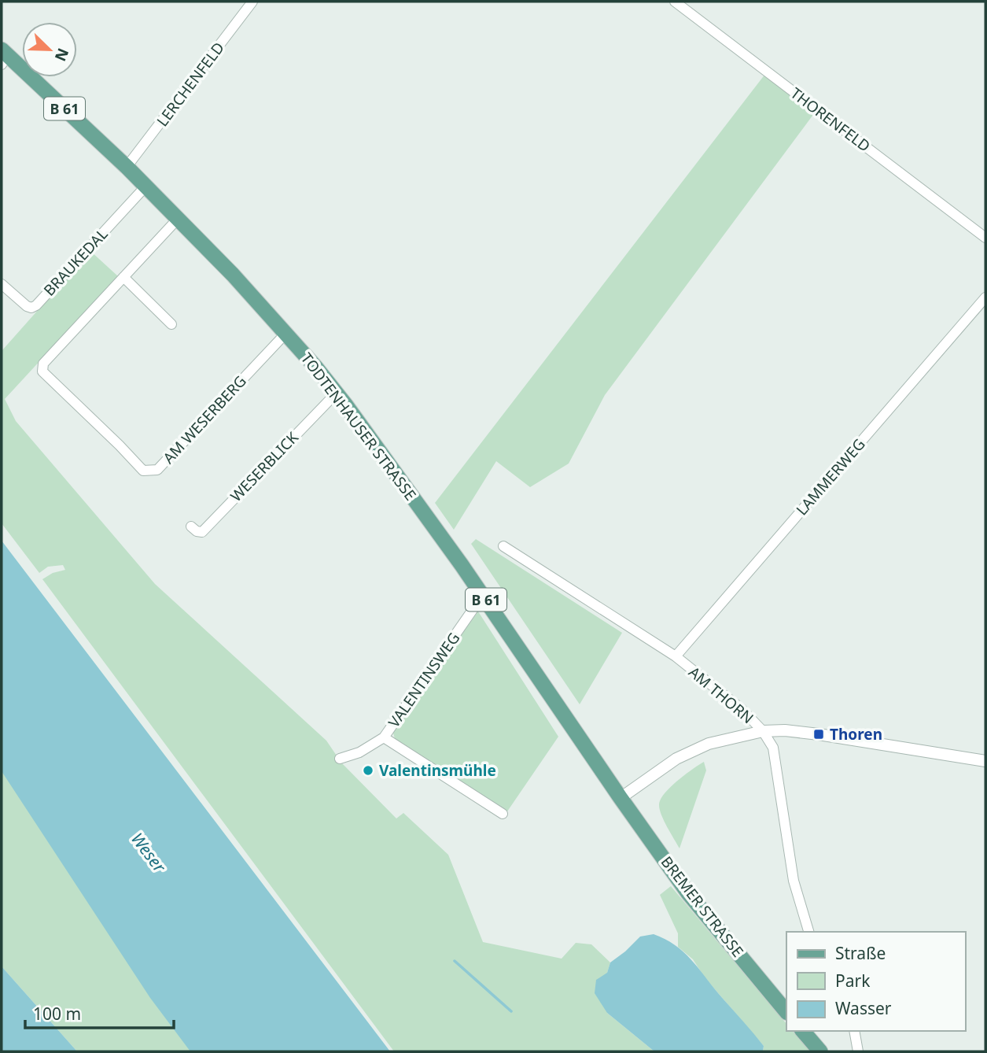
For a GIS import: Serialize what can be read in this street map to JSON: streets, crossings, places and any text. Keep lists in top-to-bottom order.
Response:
{
  "streets": {
    "main road": ["B 61", "TODTENHAUSER STRASSE", "BREMER STRASSE"],
    "street": [
      "LERCHENFELD",
      "THORENFELD",
      "BRAUKEDAL",
      "AM WESERBERG",
      "WESERBLICK",
      "LAMMERWEG",
      "VALENTINSWEG",
      "AM THORN"
    ]
  },
  "crossings": [
    ["LERCHENFELD", "TODTENHAUSER STRASSE"],
    ["BRAUKEDAL", "TODTENHAUSER STRASSE"],
    ["AM WESERBERG", "TODTENHAUSER STRASSE"],
    ["TODTENHAUSER STRASSE", "WESERBLICK"],
    ["TODTENHAUSER STRASSE", "VALENTINSWEG"],
    ["TODTENHAUSER STRASSE", "BREMER STRASSE"],
    ["LAMMERWEG", "AM THORN"]
  ],
  "water": ["Weser"],
  "places": {
    "transit": ["Thoren"],
    "other": ["Valentinsmühle"]
  },
  "legend": ["Straße", "Park", "Wasser"],
  "scale_bar": "100 m",
  "north": "bottom right"
}
